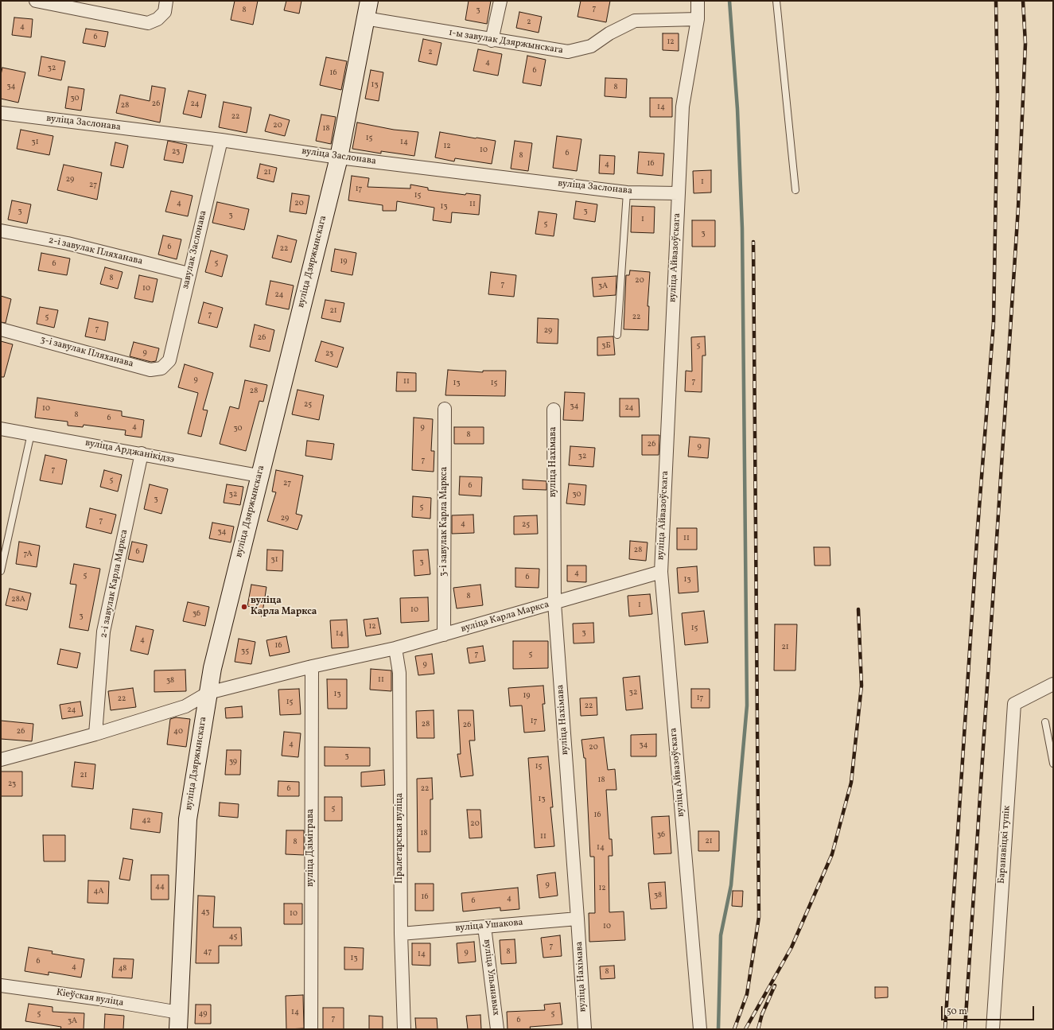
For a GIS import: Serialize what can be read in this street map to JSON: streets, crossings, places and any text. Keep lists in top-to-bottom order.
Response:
{
  "streets": {
    "street": [
      "1-ы завулак Дзяржынскага",
      "вуліца Заслонава",
      "завулак Заслонава",
      "2-і завулак Пляханава",
      "вуліца Айвазоўскага",
      "вуліца Дзяржынскага",
      "3-і завулак Пляханава",
      "вуліца Арджанікідзэ",
      "вуліца Нахімава",
      "3-і завулак Карла Маркса",
      "2-і завулак Карла Маркса",
      "вуліца Карла Маркса",
      "Пралетарская вуліца",
      "Баранавіцкі тупік",
      "вуліца Дзімітрава",
      "вуліца Ушакова",
      "вуліца Ульянавых",
      "Кіеўская вуліца"
    ]
  },
  "crossings": [
    ["1-ы завулак Дзяржынскага", "вуліца Айвазоўскага"],
    ["1-ы завулак Дзяржынскага", "вуліца Дзяржынскага"],
    ["вуліца Заслонава", "завулак Заслонава"],
    ["вуліца Заслонава", "вуліца Айвазоўскага"],
    ["вуліца Заслонава", "вуліца Дзяржынскага"],
    ["завулак Заслонава", "2-і завулак Пляханава"],
    ["завулак Заслонава", "3-і завулак Пляханава"],
    ["вуліца Айвазоўскага", "вуліца Карла Маркса"],
    ["вуліца Дзяржынскага", "вуліца Арджанікідзэ"],
    ["вуліца Дзяржынскага", "вуліца Карла Маркса"],
    ["вуліца Дзяржынскага", "Кіеўская вуліца"],
    ["вуліца Арджанікідзэ", "2-і завулак Карла Маркса"],
    ["вуліца Нахімава", "вуліца Карла Маркса"],
    ["вуліца Нахімава", "вуліца Ушакова"],
    ["3-і завулак Карла Маркса", "вуліца Карла Маркса"],
    ["2-і завулак Карла Маркса", "вуліца Карла Маркса"],
    ["вуліца Карла Маркса", "Пралетарская вуліца"],
    ["вуліца Карла Маркса", "вуліца Дзімітрава"],
    ["Пралетарская вуліца", "вуліца Ушакова"],
    ["вуліца Ушакова", "вуліца Ульянавых"]
  ],
  "places": ["вуліца Карла Маркса"],
  "house_numbers": [
    "7",
    "8",
    "3",
    "2",
    "4",
    "6",
    "12",
    "2",
    "4",
    "32",
    "6",
    "16",
    "13",
    "34",
    "8",
    "30",
    "26",
    "24",
    "28",
    "14",
    "22",
    "20",
    "18",
    "15",
    "31",
    "14",
    "12",
    "10",
    "23",
    "6",
    "8",
    "16",
    "4",
    "21",
    "29",
    "1",
    "27",
    "17",
    "15",
    "4",
    "20",
    "11",
    "13",
    "3",
    "3",
    "3",
    "1",
    "5",
    "3",
    "6",
    "22",
    "19",
    "5",
    "6",
    "8",
    "20",
    "7",
    "3А",
    "10",
    "24",
    "21",
    "7",
    "5",
    "22",
    "7",
    "29",
    "26",
    "3Б",
    "5",
    "9",
    "23",
    "9",
    "11",
    "7",
    "13",
    "15",
    "28",
    "25",
    "34",
    "24",
    "10",
    "8",
    "6",
    "4",
    "9",
    "30",
    "8",
    "26",
    "9",
    "32",
    "7",
    "7",
    "5",
    "27",
    "6",
    "32",
    "30",
    "3",
    "5",
    "29",
    "7",
    "4",
    "25",
    "34",
    "11",
    "28",
    "6",
    "7А",
    "31",
    "3",
    "4",
    "5",
    "6",
    "13",
    "8",
    "28А",
    "1",
    "10",
    "36",
    "3",
    "12",
    "15",
    "3",
    "14",
    "4",
    "16",
    "21",
    "35",
    "7",
    "5",
    "9",
    "11",
    "38",
    "32",
    "13",
    "19",
    "17",
    "22",
    "15",
    "22",
    "24",
    "17",
    "28",
    "26",
    "26",
    "40",
    "4",
    "34",
    "20",
    "3",
    "39",
    "15",
    "21",
    "18",
    "23",
    "6",
    "22",
    "13",
    "5",
    "16",
    "42",
    "20",
    "18",
    "36",
    "11",
    "21",
    "8",
    "14",
    "9",
    "44",
    "12",
    "4А",
    "38",
    "16",
    "4",
    "6",
    "43",
    "10",
    "10",
    "45",
    "7",
    "47",
    "8",
    "9",
    "14",
    "13",
    "6",
    "4",
    "48",
    "8",
    "14",
    "5",
    "49",
    "5",
    "7",
    "6",
    "3А"
  ],
  "scale_bar": "50 m"
}
